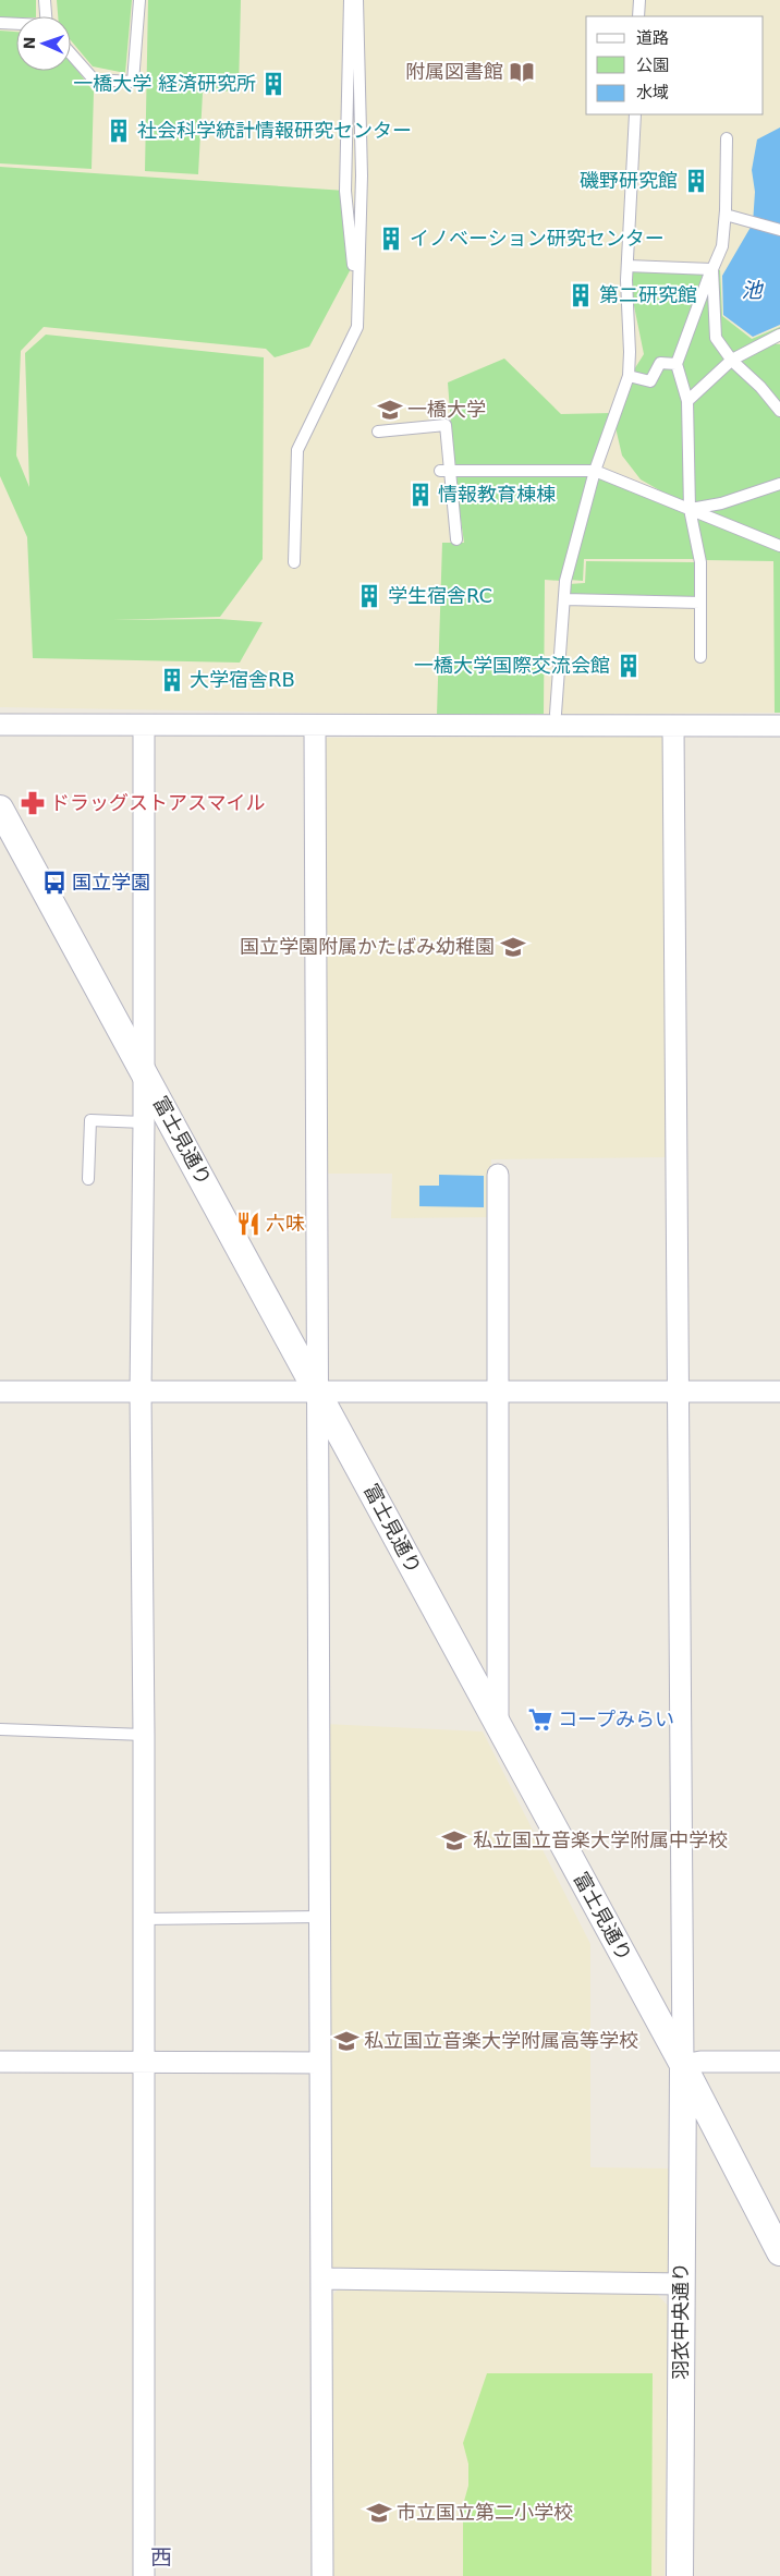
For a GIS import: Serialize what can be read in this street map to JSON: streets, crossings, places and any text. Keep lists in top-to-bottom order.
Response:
{
  "streets": {
    "street": ["富士見通り", "羽衣中央通り"]
  },
  "crossings": [
    ["富士見通り", "羽衣中央通り"]
  ],
  "districts": ["西"],
  "water": ["池"],
  "places": {
    "library": ["附属図書館"],
    "building": [
      "一橋大学 経済研究所",
      "社会科学統計情報研究センター",
      "磯野研究館",
      "イノベーション研究センター",
      "第二研究館",
      "情報教育棟棟",
      "学生宿舎RC",
      "一橋大学国際交流会館",
      "大学宿舎RB"
    ],
    "school or university": [
      "一橋大学",
      "国立学園附属かたばみ幼稚園",
      "私立国立音楽大学附属中学校",
      "私立国立音楽大学附属高等学校",
      "市立国立第二小学校"
    ],
    "pharmacy": ["ドラッグストアスマイル"],
    "bus stop": ["国立学園"],
    "restaurant": ["六味"],
    "supermarket": ["コープみらい"]
  },
  "legend": ["道路", "公園", "水域"],
  "north": "left"
}
